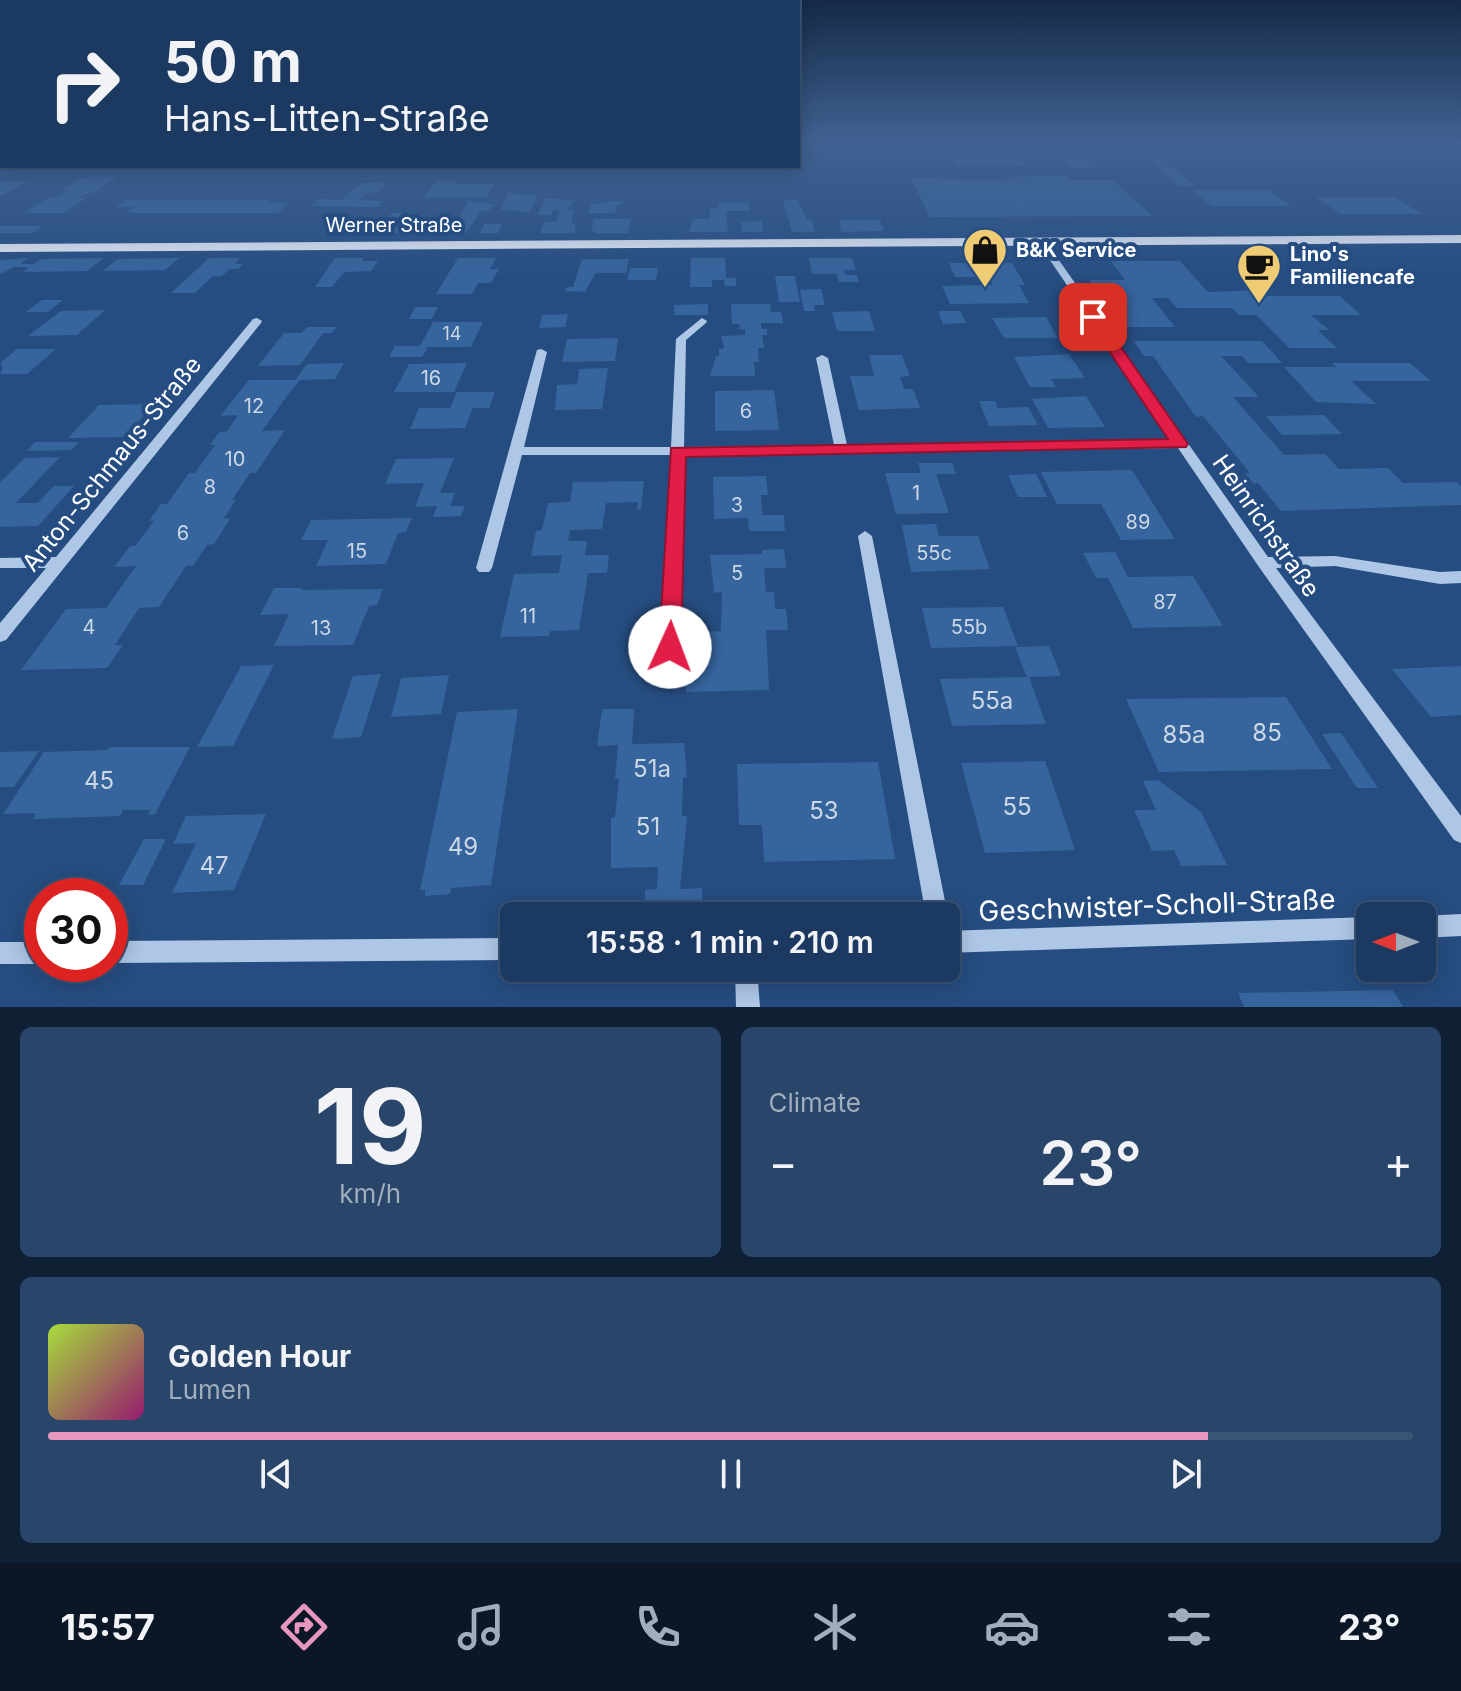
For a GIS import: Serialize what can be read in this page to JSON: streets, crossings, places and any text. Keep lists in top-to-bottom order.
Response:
{
  "streets": {
    "main road": ["Werner Straße"],
    "street": ["Anton-Schmaus-Straße", "Heinrichstraße", "Geschwister-Scholl-Straße"]
  },
  "crossings": [
    ["Werner Straße", "Heinrichstraße"]
  ],
  "places": {
    "shop": ["B&K Service"],
    "cafe": ["Lino's Familiencafe"]
  },
  "house_numbers": [
    "14",
    "16",
    "12",
    "6",
    "10",
    "8",
    "1",
    "3",
    "89",
    "6",
    "15",
    "55c",
    "5",
    "87",
    "11",
    "4",
    "55b",
    "13",
    "55a",
    "85",
    "85a",
    "51a",
    "45",
    "55",
    "53",
    "51",
    "49",
    "47"
  ],
  "north": "left",
  "page": {
    "turn": ["50 m", "Hans-Litten-Straße"],
    "limit": "30",
    "trip": "15:58 · 1 min · 210 m",
    "tile": [
      ["19", "km/h"],
      "Climate"
    ],
    "heat": ["−", "23°", "+"],
    "song": ["Golden Hour", "Lumen"],
    "tabs": ["15:57", "23°"]
  }
}
